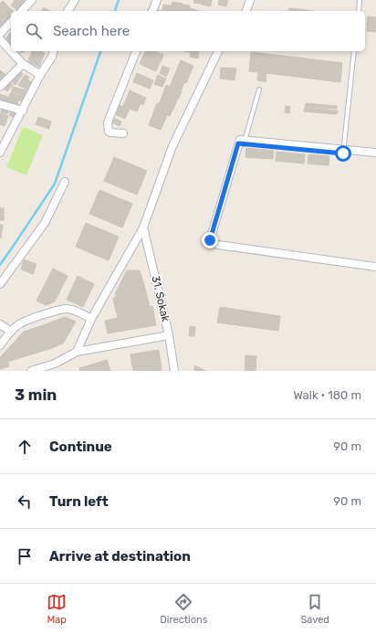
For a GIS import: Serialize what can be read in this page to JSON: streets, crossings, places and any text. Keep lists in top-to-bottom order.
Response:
{
  "streets": {
    "street": ["31. Sokak"]
  },
  "page": {
    "search": "Search here",
    "heading": ["3 min", "Walk · 180 m"],
    "list": [
      ["Continue", "90 m"],
      ["Turn left", "90 m"],
      "Arrive at destination"
    ],
    "nav": ["Map", "Directions", "Saved"]
  }
}
